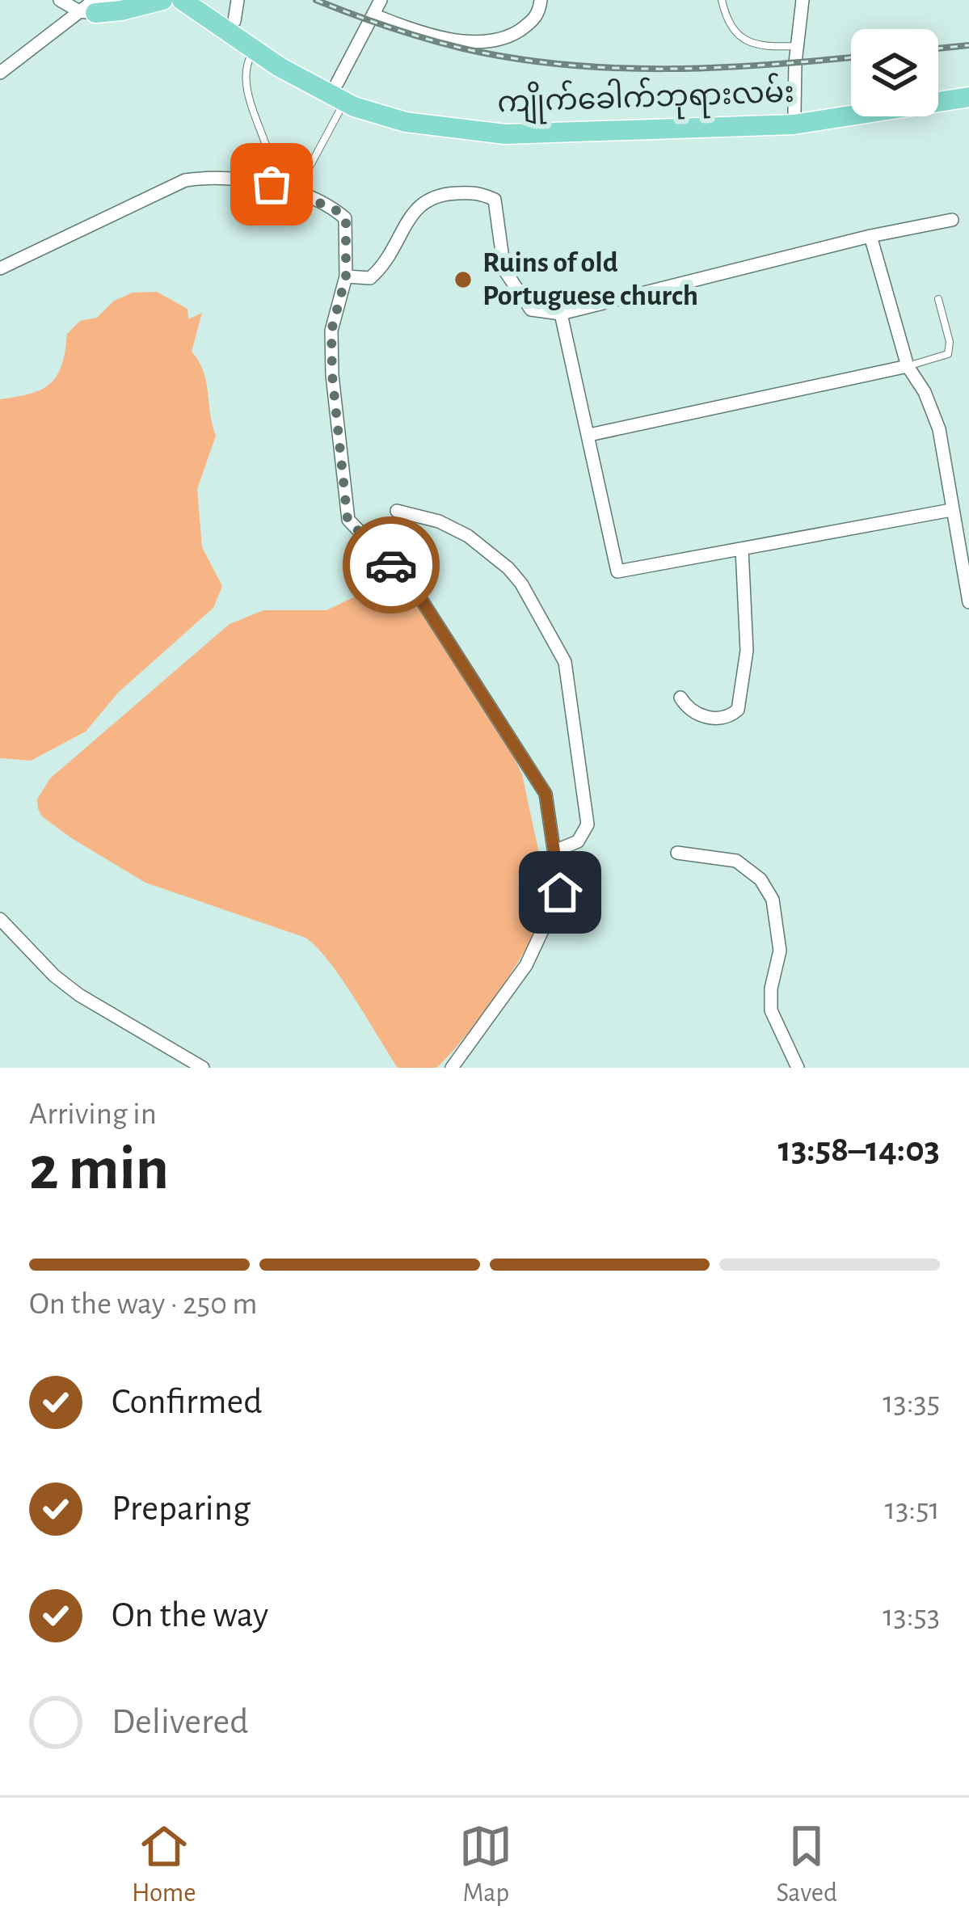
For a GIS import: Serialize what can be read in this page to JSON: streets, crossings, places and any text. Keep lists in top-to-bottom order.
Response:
{
  "streets": {
    "main road": ["ကျိုက်ခေါက်ဘုရားလမ်း"]
  },
  "places": ["Ruins of old Portuguese church"],
  "page": {
    "heading": ["2 min", "Arriving in", "13:58–14:03"],
    "bar": "On the way · 250 m",
    "list": [
      ["Confirmed", "13:35"],
      ["Preparing", "13:51"],
      ["On the way", "13:53"],
      "Delivered"
    ],
    "tabs": ["Home", "Map", "Saved"]
  }
}
